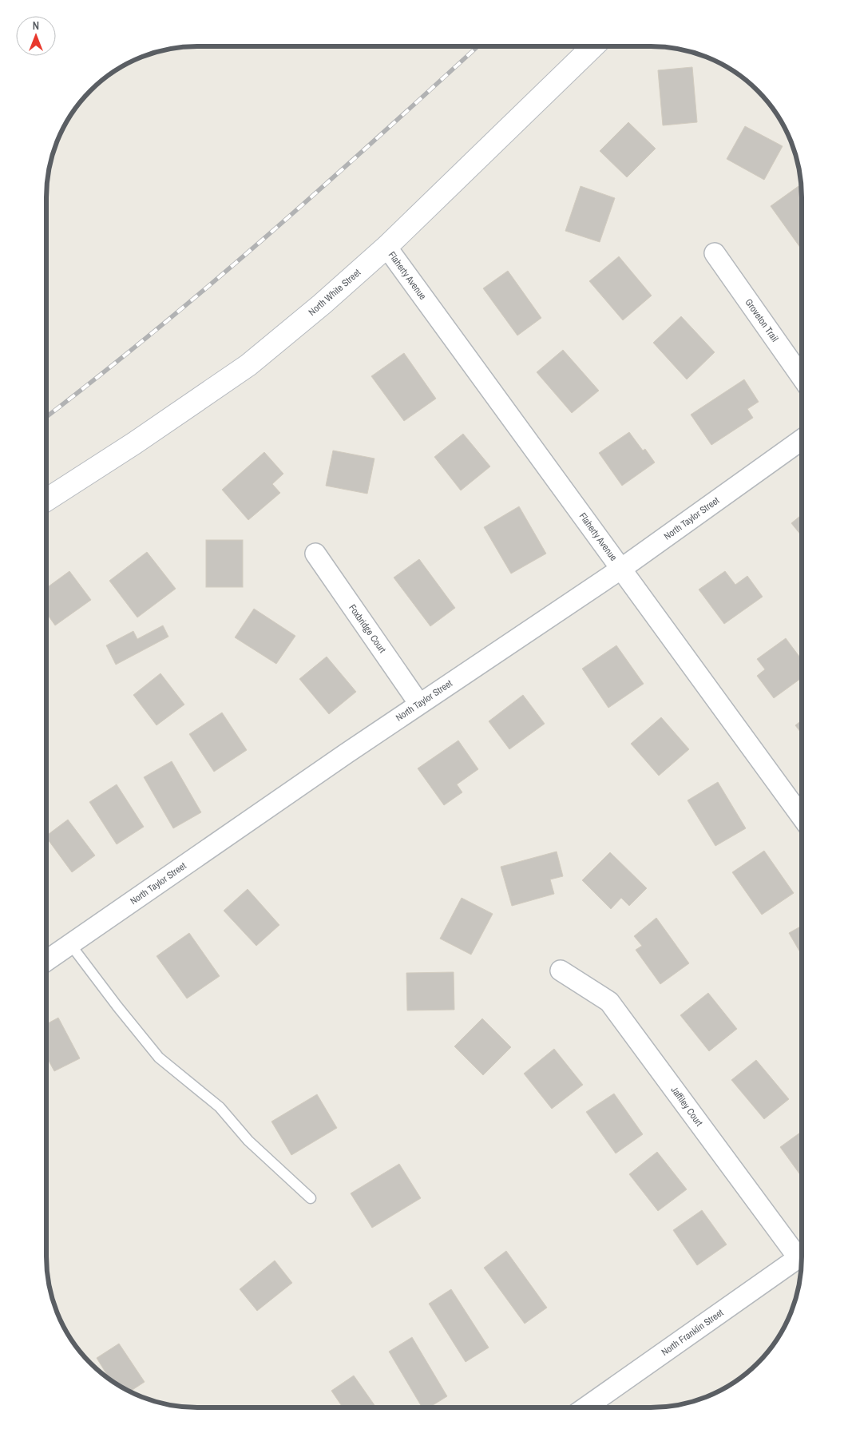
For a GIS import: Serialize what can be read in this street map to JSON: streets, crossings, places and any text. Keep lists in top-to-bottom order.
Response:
{
  "streets": {
    "main road": ["North White Street"],
    "street": [
      "Flaherty Avenue",
      "Groveton Trail",
      "North Taylor Street",
      "Foxbridge Court",
      "Jaffiley Court",
      "North Franklin Street"
    ]
  },
  "crossings": [
    ["Flaherty Avenue", "North White Street"],
    ["Flaherty Avenue", "North Taylor Street"],
    ["North Taylor Street", "Foxbridge Court"]
  ],
  "north": "top"
}
